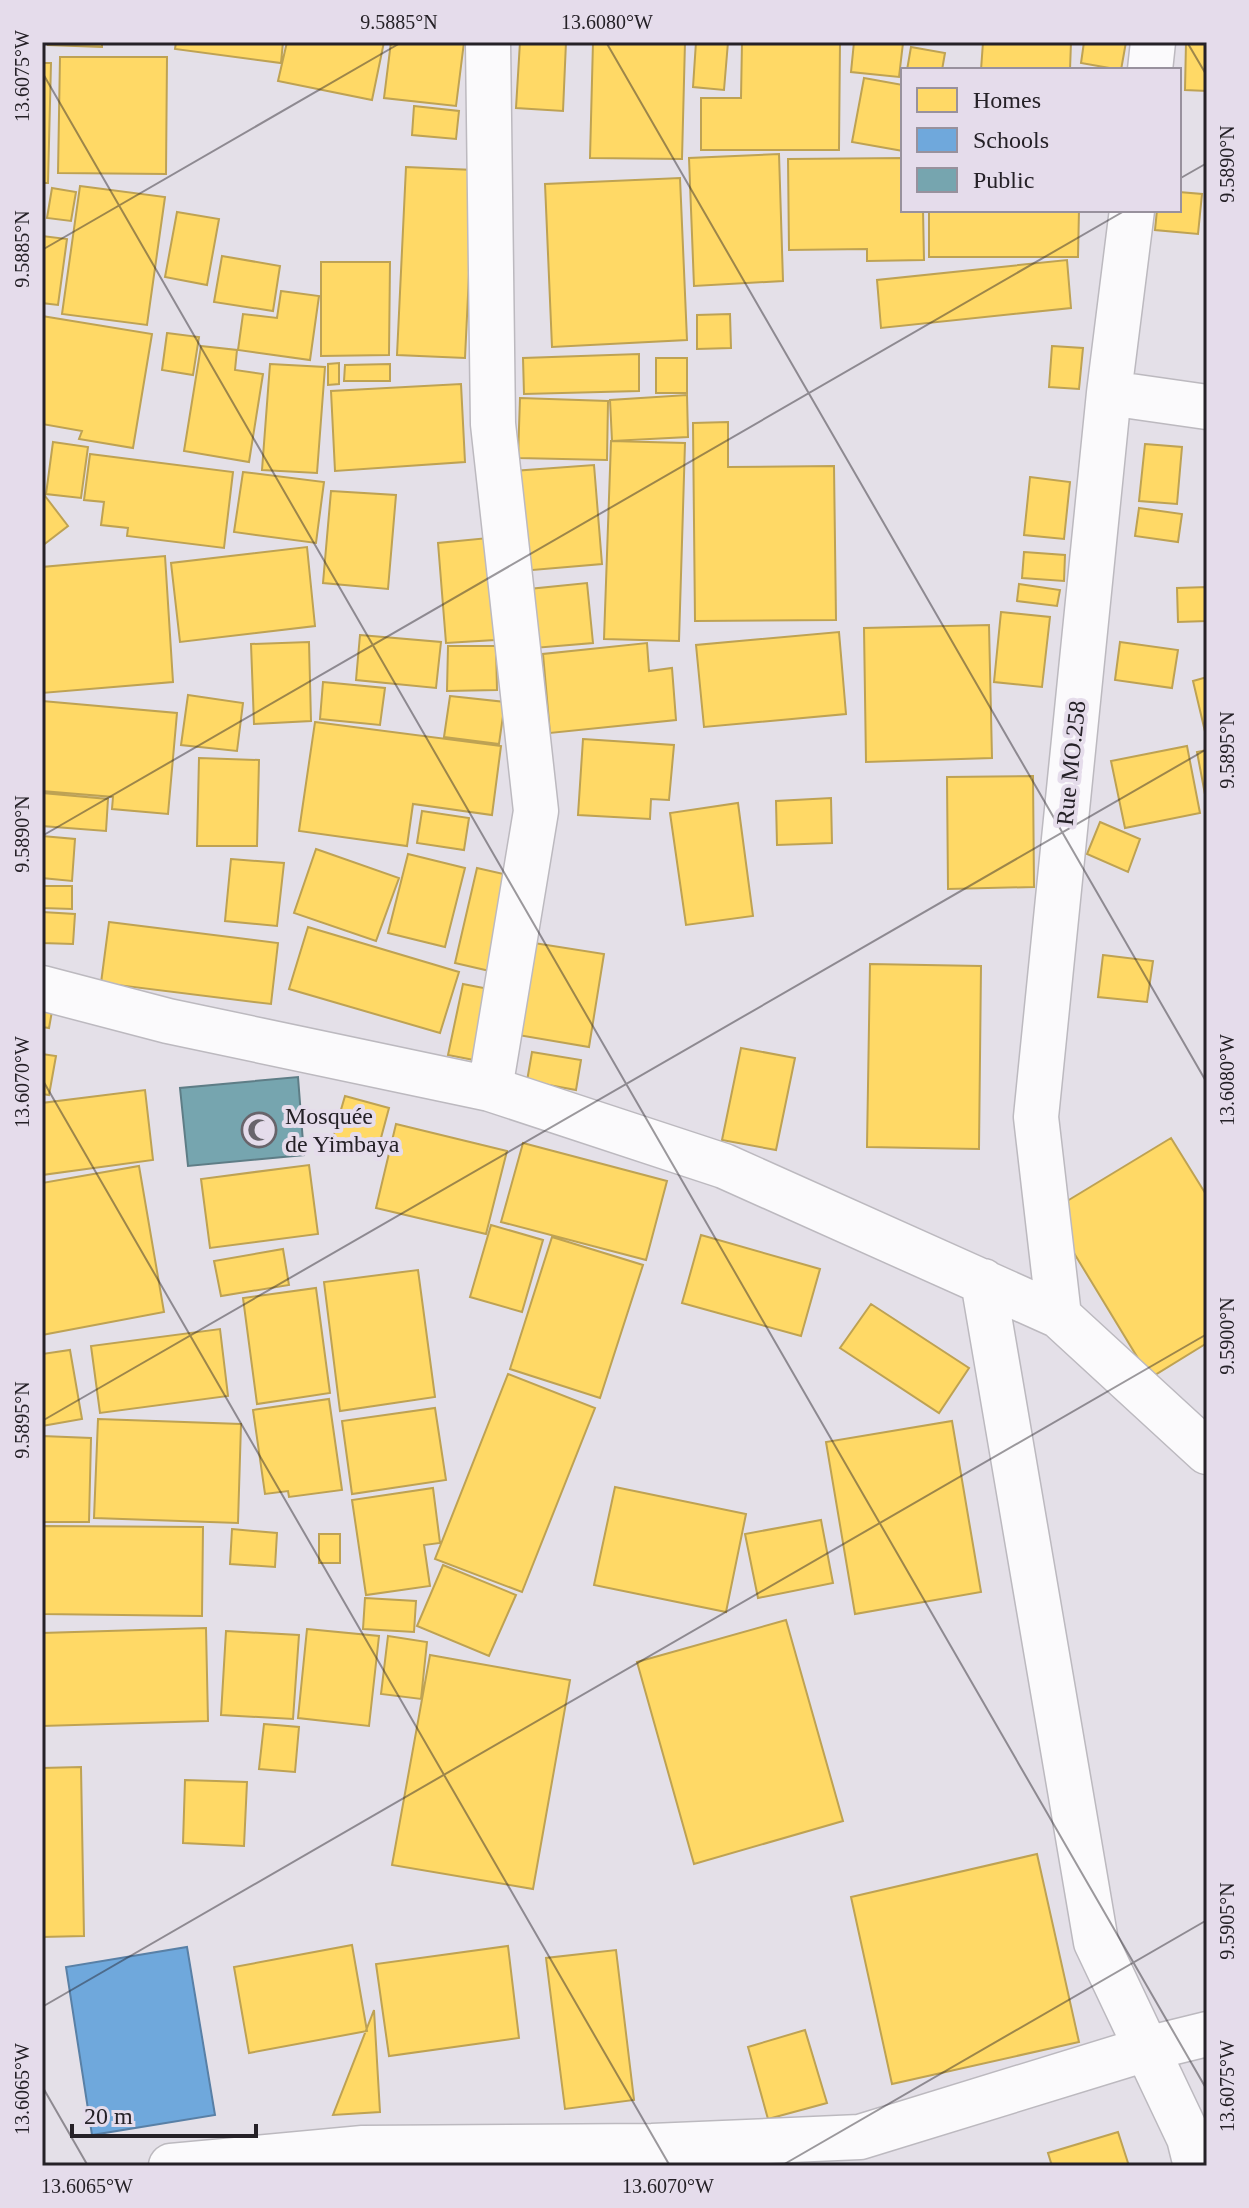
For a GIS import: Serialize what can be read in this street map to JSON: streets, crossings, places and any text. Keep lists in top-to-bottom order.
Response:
{
  "streets": {
    "street": ["Rue MO.258"]
  },
  "places": {
    "mosque": ["Mosquée de Yimbaya"]
  },
  "legend": ["Homes", "Schools", "Public"],
  "scale_bar": "20 m",
  "coordinates": [
    "9.5885°N",
    "13.6080°W",
    "13.6075°W",
    "9.5890°N",
    "9.5895°N",
    "13.6070°W",
    "9.5900°N",
    "9.5905°N",
    "13.6065°W"
  ]
}
